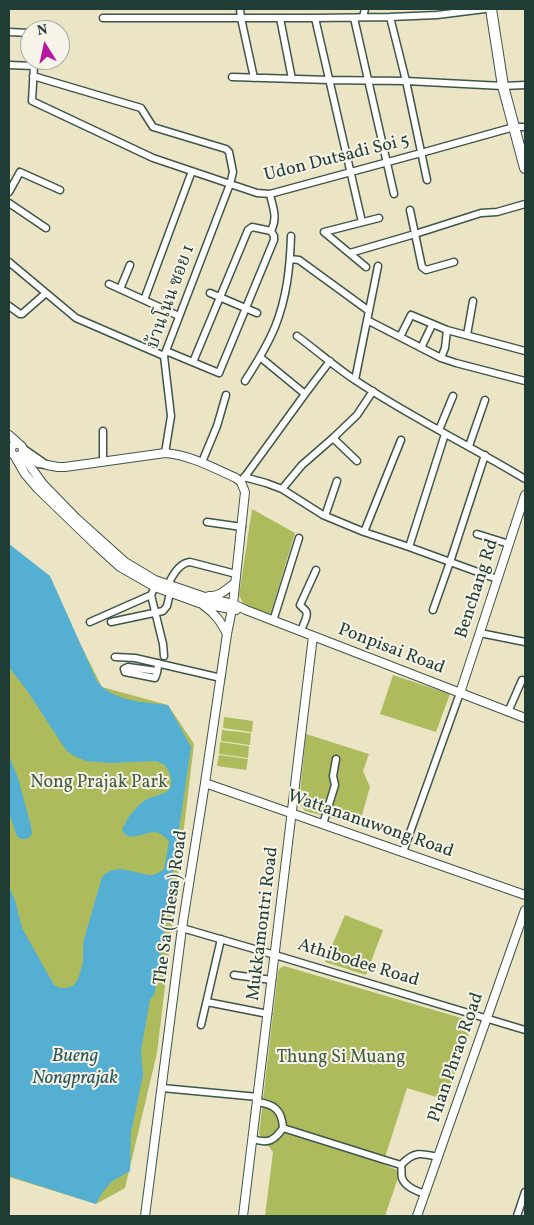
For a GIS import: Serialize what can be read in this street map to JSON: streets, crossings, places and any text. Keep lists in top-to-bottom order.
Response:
{
  "streets": {
    "street": [
      "Udon Dutsadi Soi 5",
      "บ้านโนน ซอย 1",
      "Benchang Rd",
      "Ponpisai Road",
      "Wattananuwong Road",
      "The Sa (Thesa) Road",
      "Mukkamontri Road",
      "Athibodee Road",
      "Phan Phrao Road"
    ]
  },
  "crossings": [
    ["Udon Dutsadi Soi 5", "บ้านโนน ซอย 1"],
    ["Benchang Rd", "Ponpisai Road"],
    ["Ponpisai Road", "The Sa (Thesa) Road"],
    ["Ponpisai Road", "Mukkamontri Road"],
    ["Wattananuwong Road", "The Sa (Thesa) Road"],
    ["Wattananuwong Road", "Mukkamontri Road"],
    ["The Sa (Thesa) Road", "Athibodee Road"],
    ["Mukkamontri Road", "Athibodee Road"],
    ["Athibodee Road", "Phan Phrao Road"]
  ],
  "water": ["Bueng Nongprajak"],
  "parks": ["Nong Prajak Park", "Thung Si Muang"],
  "north": "top"
}
